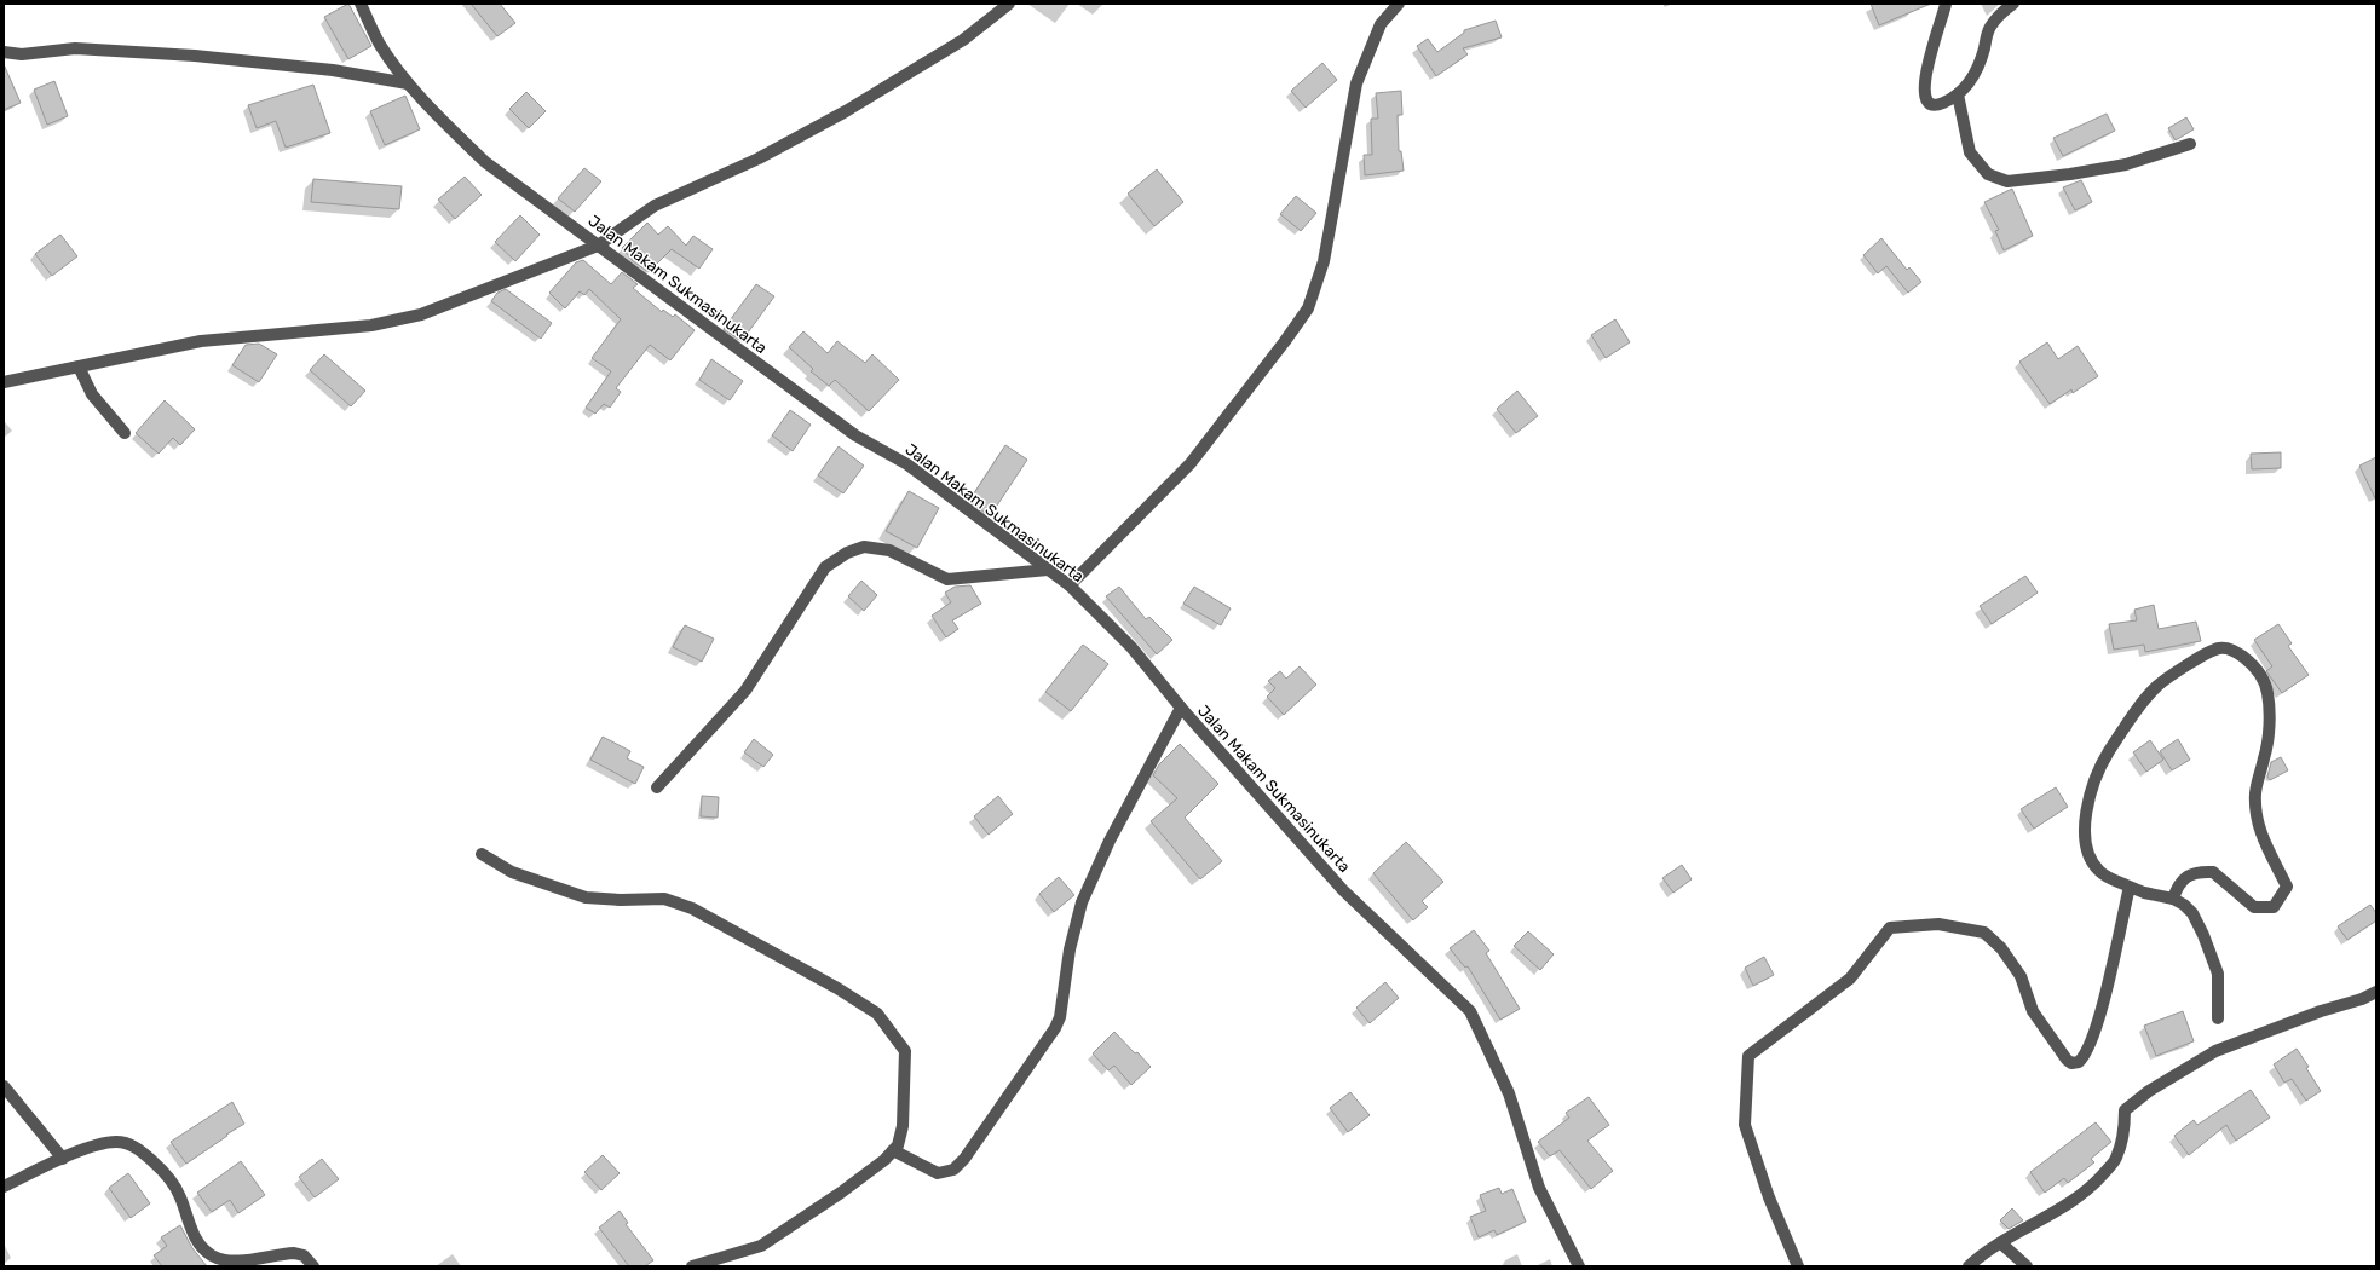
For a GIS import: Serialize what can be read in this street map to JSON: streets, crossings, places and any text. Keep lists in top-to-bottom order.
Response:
{
  "streets": {
    "street": ["Jalan Makam Sukmasinukarta"]
  }
}
